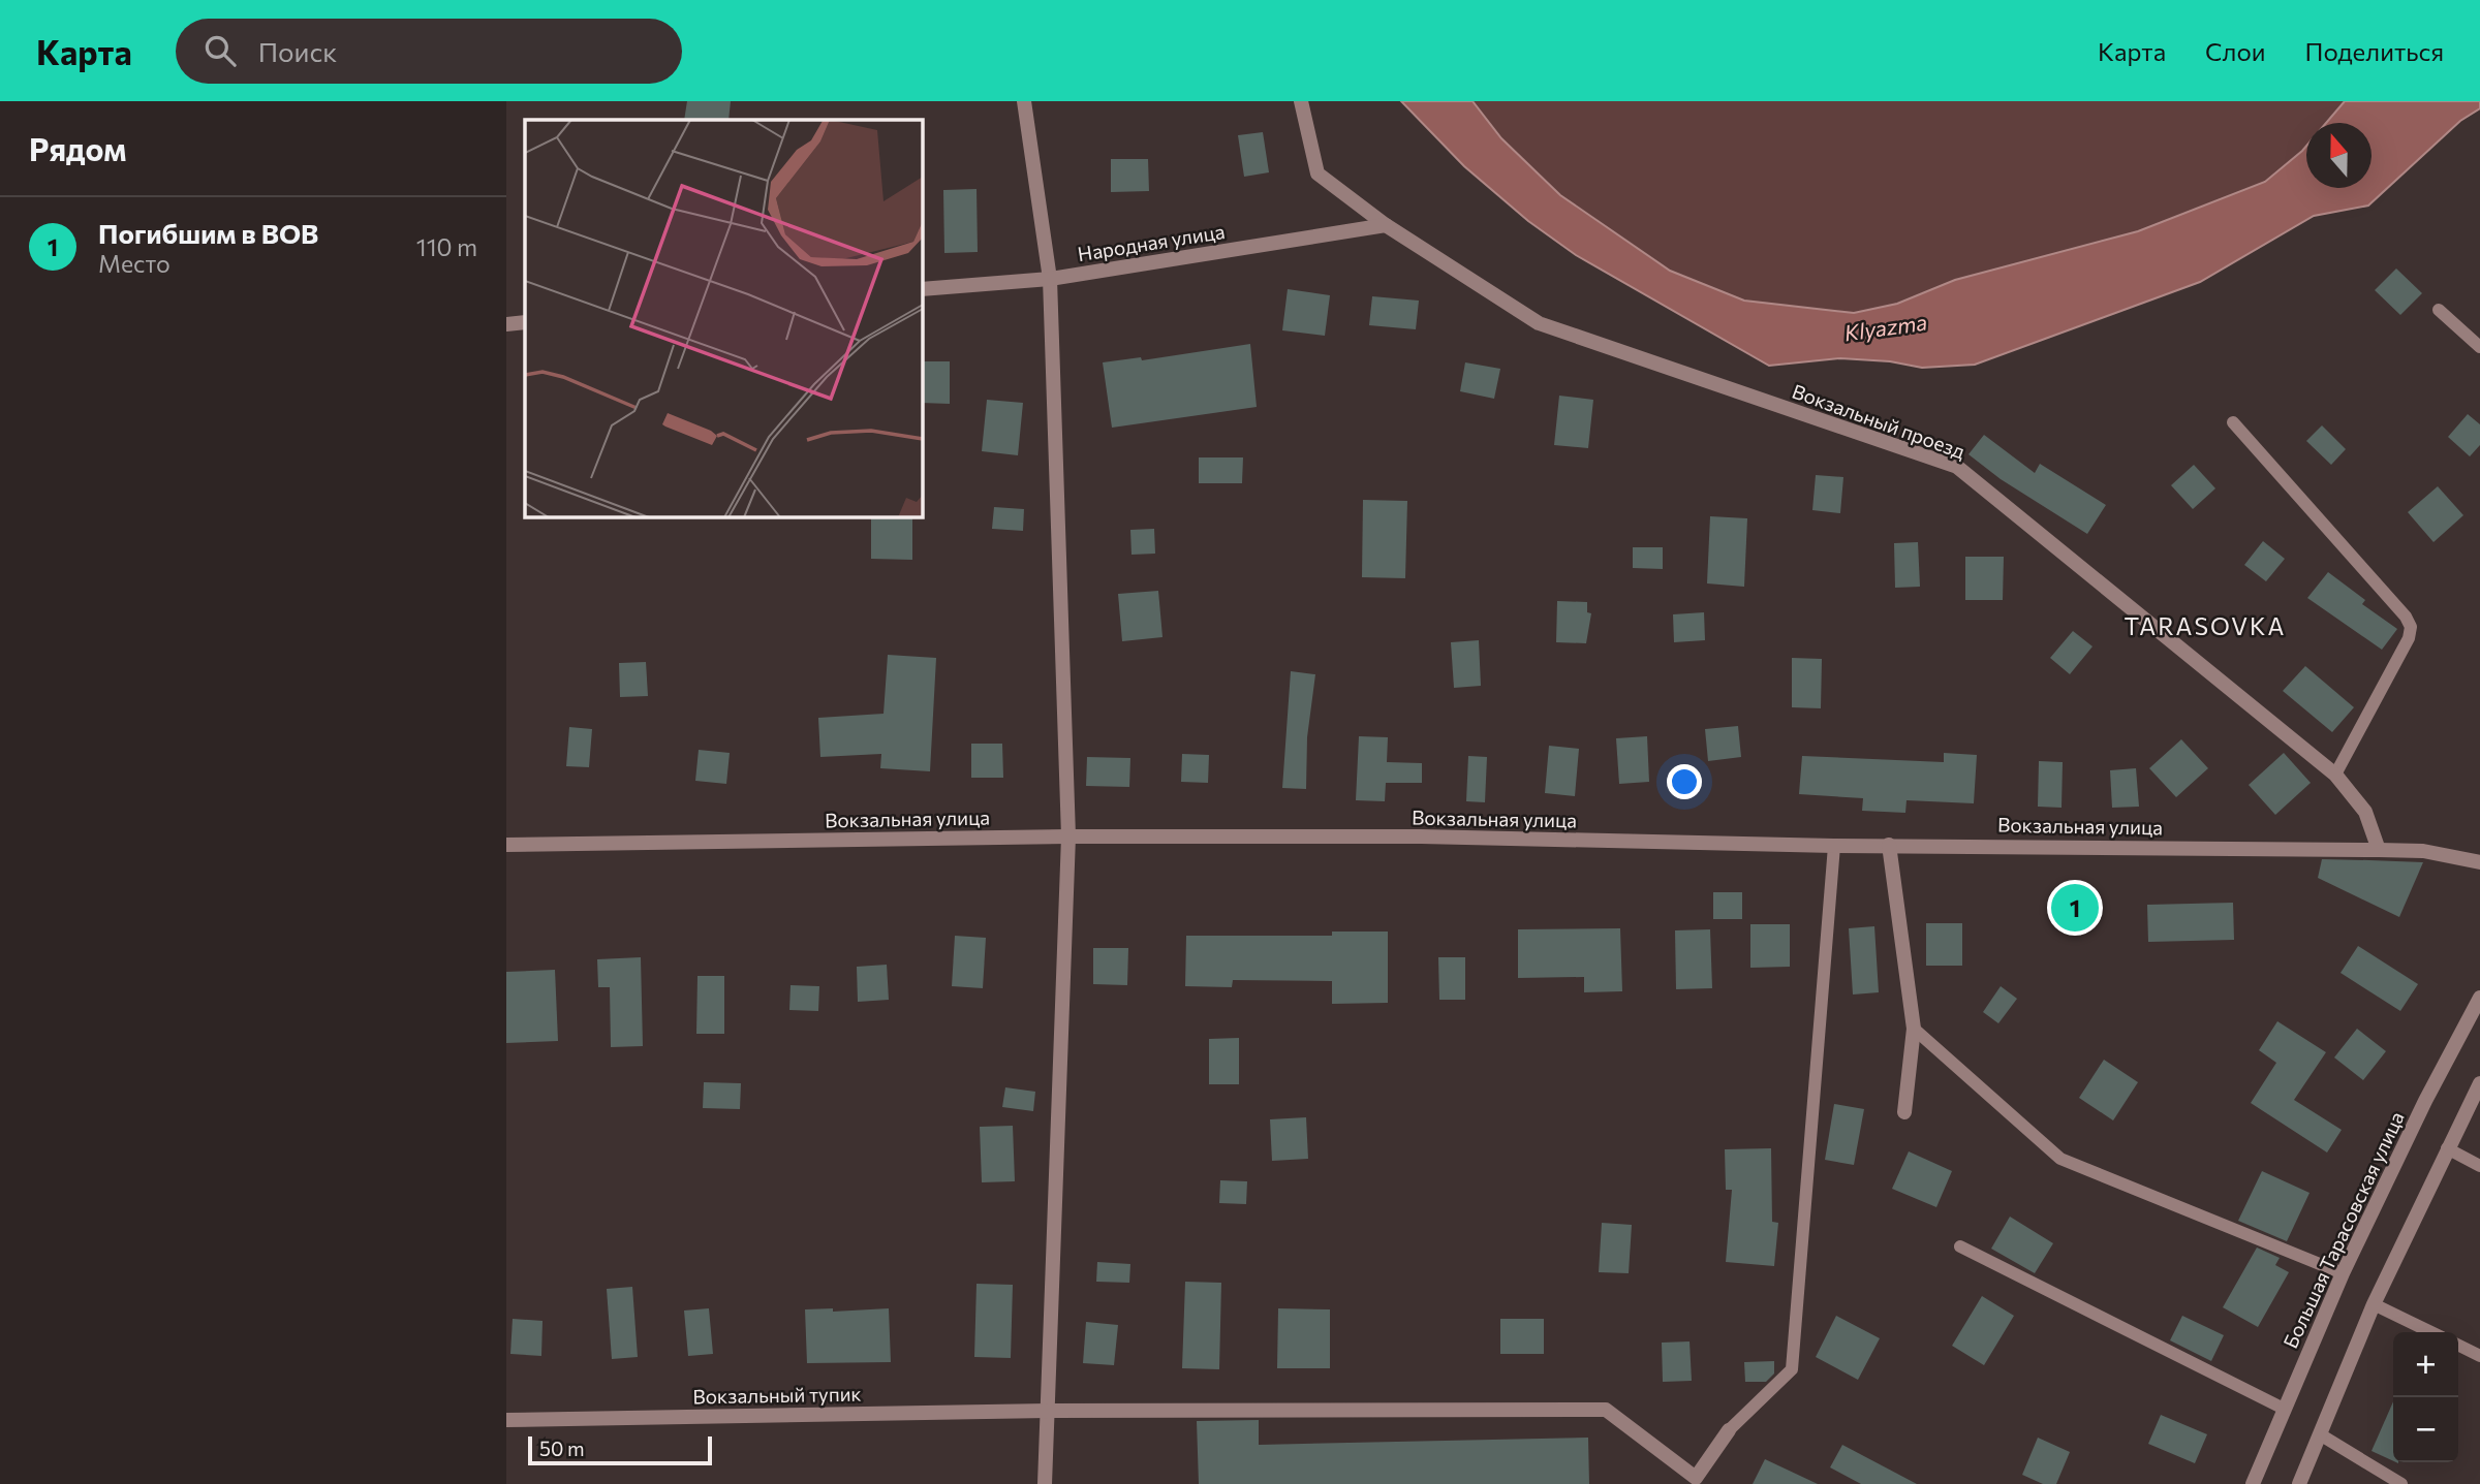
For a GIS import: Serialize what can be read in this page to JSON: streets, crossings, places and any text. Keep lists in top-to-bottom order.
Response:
{
  "streets": {
    "street": [
      "Народная улица",
      "Вокзальный проезд",
      "Вокзальная улица",
      "Большая Тарасовская улица",
      "Вокзальный тупик"
    ]
  },
  "crossings": [
    ["Народная улица", "Вокзальный проезд"],
    ["Вокзальный проезд", "Вокзальная улица"]
  ],
  "districts": ["TARASOVKA"],
  "water": ["Klyazma"],
  "scale_bar": "50 m",
  "north": "top",
  "page": {
    "header": "Карта",
    "search": "Поиск",
    "nav": ["Карта", "Слои", "Поделиться"],
    "heading": "Рядом",
    "list": [
      {
        "mark": "1",
        "name": "Погибшим в ВОВ",
        "note": "Место",
        "value": "110 m"
      }
    ],
    "pins": "1",
    "map_buttons": ["+", "−"],
    "scale": "50 m"
  }
}
